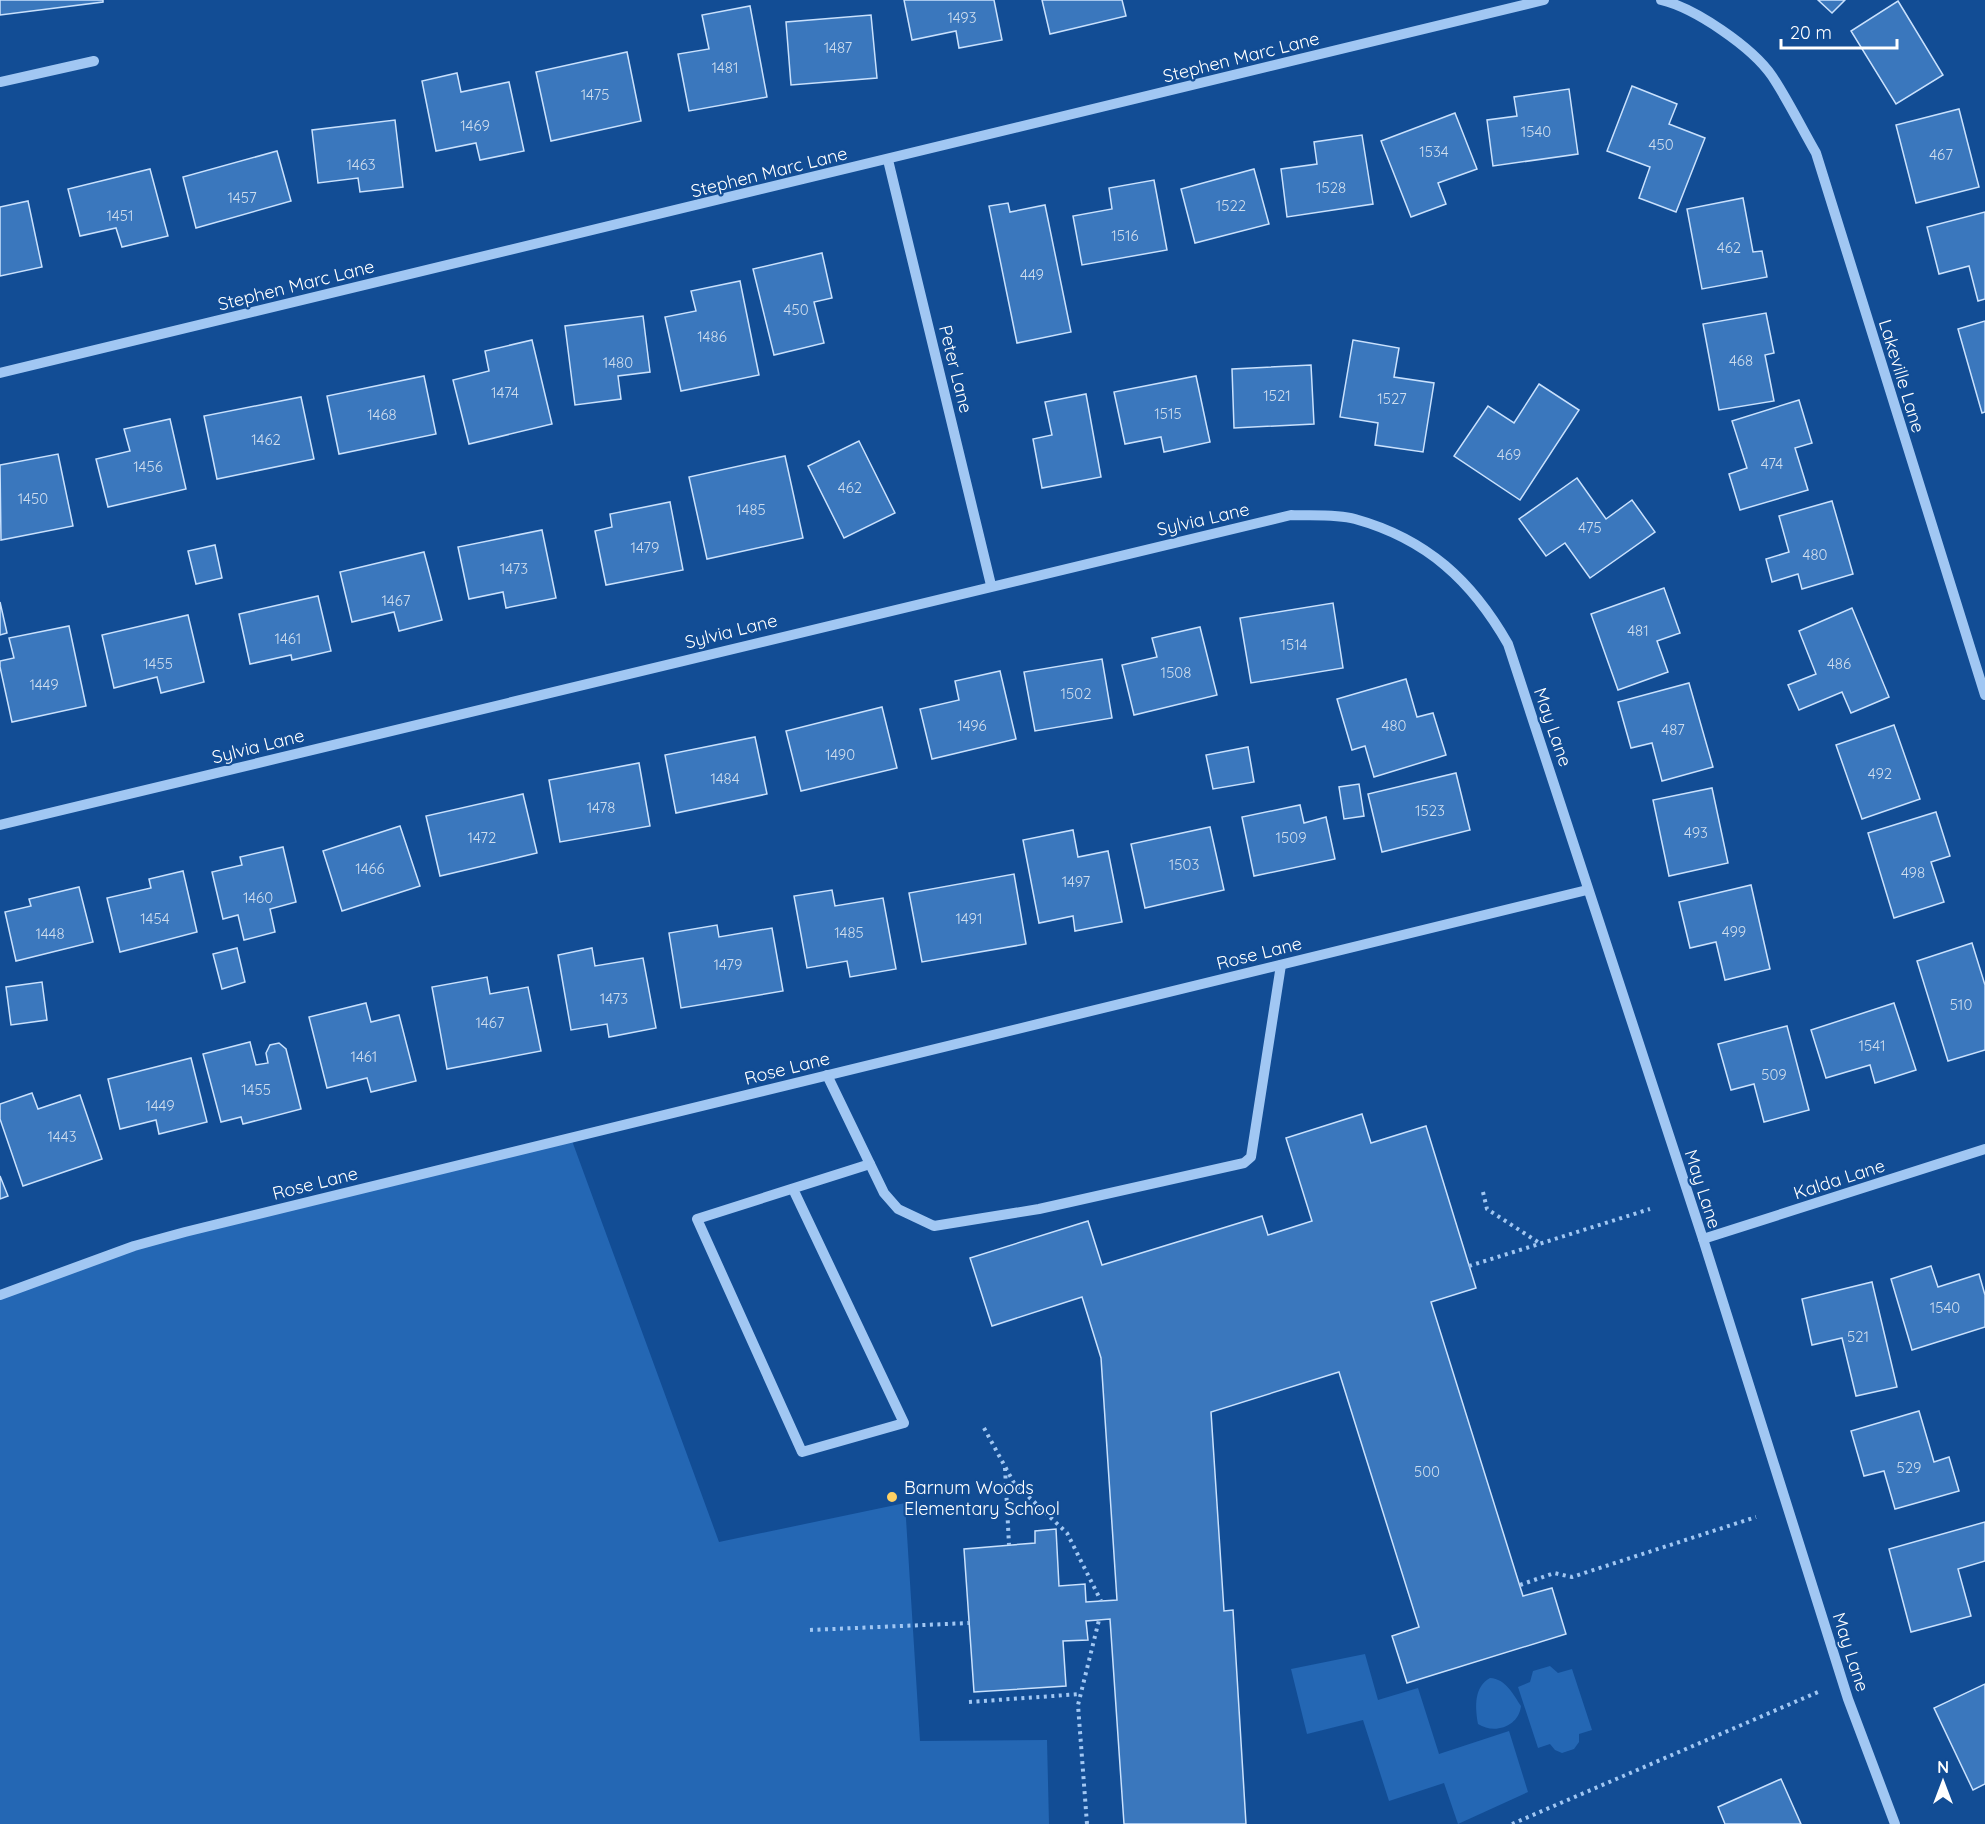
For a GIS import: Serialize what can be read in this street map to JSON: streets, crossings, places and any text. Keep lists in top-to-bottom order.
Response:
{
  "streets": {
    "street": [
      "Stephen Marc Lane",
      "Peter Lane",
      "Lakeville Lane",
      "Sylvia Lane",
      "May Lane",
      "Rose Lane",
      "Kalda Lane"
    ]
  },
  "crossings": [
    ["Stephen Marc Lane", "Peter Lane"],
    ["Peter Lane", "Sylvia Lane"],
    ["Sylvia Lane", "May Lane"],
    ["May Lane", "Rose Lane"],
    ["May Lane", "Kalda Lane"]
  ],
  "places": ["Barnum Woods Elementary School"],
  "house_numbers": [
    "1493",
    "1487",
    "1481",
    "1475",
    "1469",
    "1540",
    "450",
    "1534",
    "467",
    "1463",
    "1528",
    "1457",
    "1522",
    "1451",
    "1516",
    "462",
    "449",
    "450",
    "1486",
    "468",
    "1480",
    "1474",
    "1521",
    "1527",
    "1515",
    "1468",
    "1462",
    "469",
    "474",
    "1456",
    "462",
    "1450",
    "1485",
    "475",
    "1479",
    "480",
    "1473",
    "1467",
    "481",
    "1461",
    "1514",
    "1455",
    "486",
    "1508",
    "1449",
    "1502",
    "1496",
    "480",
    "487",
    "1490",
    "492",
    "1484",
    "1478",
    "1523",
    "493",
    "1472",
    "1509",
    "1503",
    "1466",
    "498",
    "1497",
    "1460",
    "1454",
    "1491",
    "499",
    "1485",
    "1448",
    "1479",
    "1473",
    "510",
    "1467",
    "1541",
    "1461",
    "509",
    "1455",
    "1449",
    "1443",
    "1540",
    "521",
    "529",
    "500"
  ],
  "scale_bar": "20 m",
  "north": "top"
}
